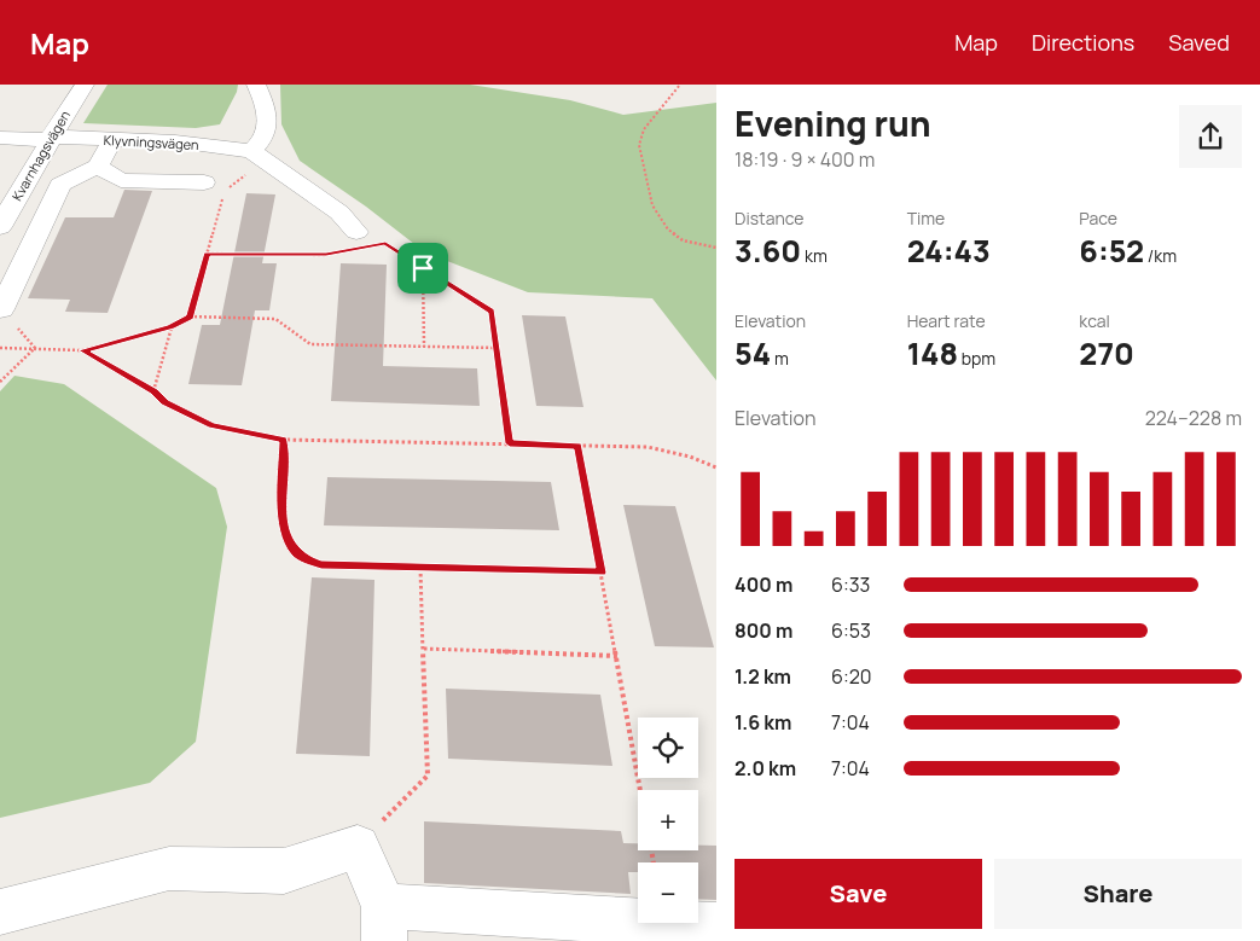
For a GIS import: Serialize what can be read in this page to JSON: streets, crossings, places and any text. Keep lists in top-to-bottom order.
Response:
{
  "streets": {
    "street": ["Klyvningsvägen", "Kvarnhagsvägen"]
  },
  "crossings": [
    ["Klyvningsvägen", "Kvarnhagsvägen"]
  ],
  "page": {
    "header": "Map",
    "nav": ["Map", "Directions", "Saved"],
    "heading": ["Evening run", "18:19 · 9 × 400 m"],
    "stats": [
      ["Distance", "3.60 km"],
      ["Time", "24:43"],
      ["Pace", "6:52 /km"],
      ["Elevation", "54 m"],
      ["Heart rate", "148 bpm"],
      ["kcal", "270"]
    ],
    "chart": ["Elevation", "224–228 m"],
    "list": [
      {
        "name": "400 m",
        "note": "6:33"
      },
      {
        "name": "800 m",
        "note": "6:53"
      },
      {
        "name": "1.2 km",
        "note": "6:20"
      },
      {
        "name": "1.6 km",
        "note": "7:04"
      },
      {
        "name": "2.0 km",
        "note": "7:04"
      }
    ],
    "map_buttons": ["+", "−"],
    "buttons": ["Save", "Share"]
  }
}
